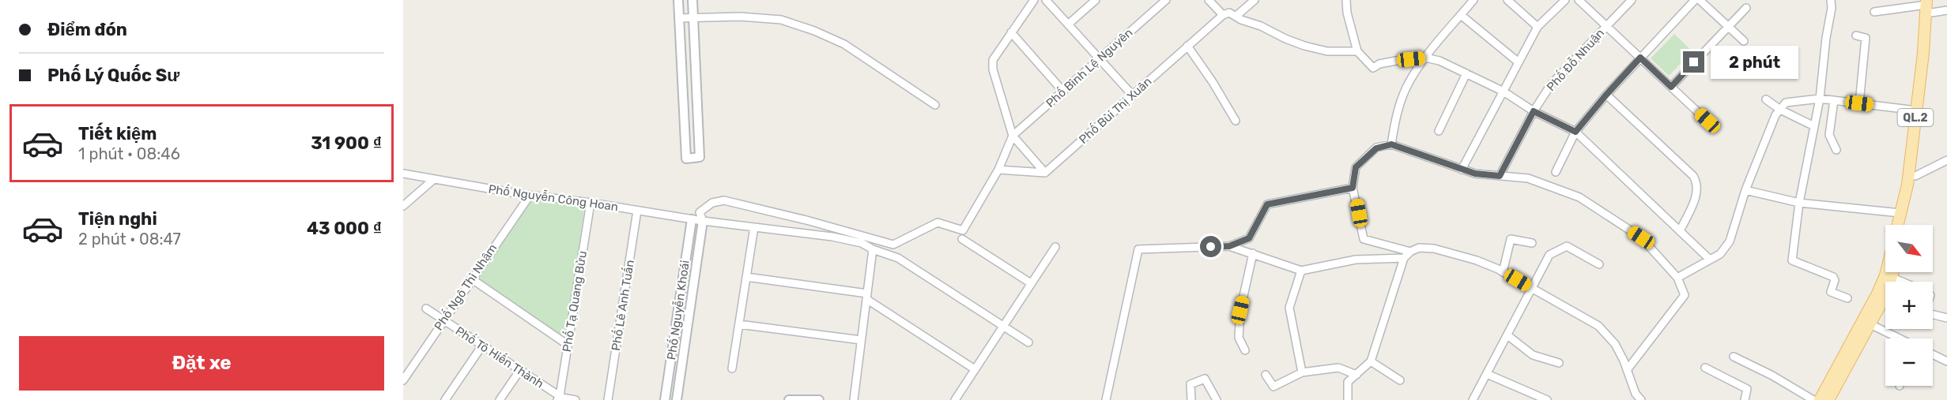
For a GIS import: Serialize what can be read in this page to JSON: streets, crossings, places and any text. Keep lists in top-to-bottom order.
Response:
{
  "streets": {
    "main road": ["QL.2"],
    "street": [
      "Phố Đỗ Nhuận",
      "Phố Bình Lệ Nguyên",
      "Phố Bùi Thị Xuân",
      "Phố Nguyễn Công Hoan",
      "Phố Ngô Thì Nhậm",
      "Phố Tạ Quang Bửu",
      "Phố Lê Anh Tuấn",
      "Phố Nguyễn Khoái",
      "Phố Tô Hiến Thành"
    ]
  },
  "crossings": [
    ["Phố Nguyễn Công Hoan", "Phố Ngô Thì Nhậm"],
    ["Phố Nguyễn Công Hoan", "Phố Tạ Quang Bửu"],
    ["Phố Nguyễn Công Hoan", "Phố Lê Anh Tuấn"],
    ["Phố Nguyễn Công Hoan", "Phố Nguyễn Khoái"],
    ["Phố Ngô Thì Nhậm", "Phố Tô Hiến Thành"],
    ["Phố Tạ Quang Bửu", "Phố Tô Hiến Thành"]
  ],
  "north": "bottom right",
  "page": {
    "banner": ["Điểm đón", "Phố Lý Quốc Sư"],
    "bubble": "2 phút",
    "list": [
      {
        "name": "Tiết kiệm",
        "note": "1 phút · 08:46",
        "value": "31 900 ₫"
      },
      {
        "name": "Tiện nghi",
        "note": "2 phút · 08:47",
        "value": "43 000 ₫"
      }
    ],
    "map_buttons": ["+", "−"],
    "buttons": "Đặt xe"
  }
}
